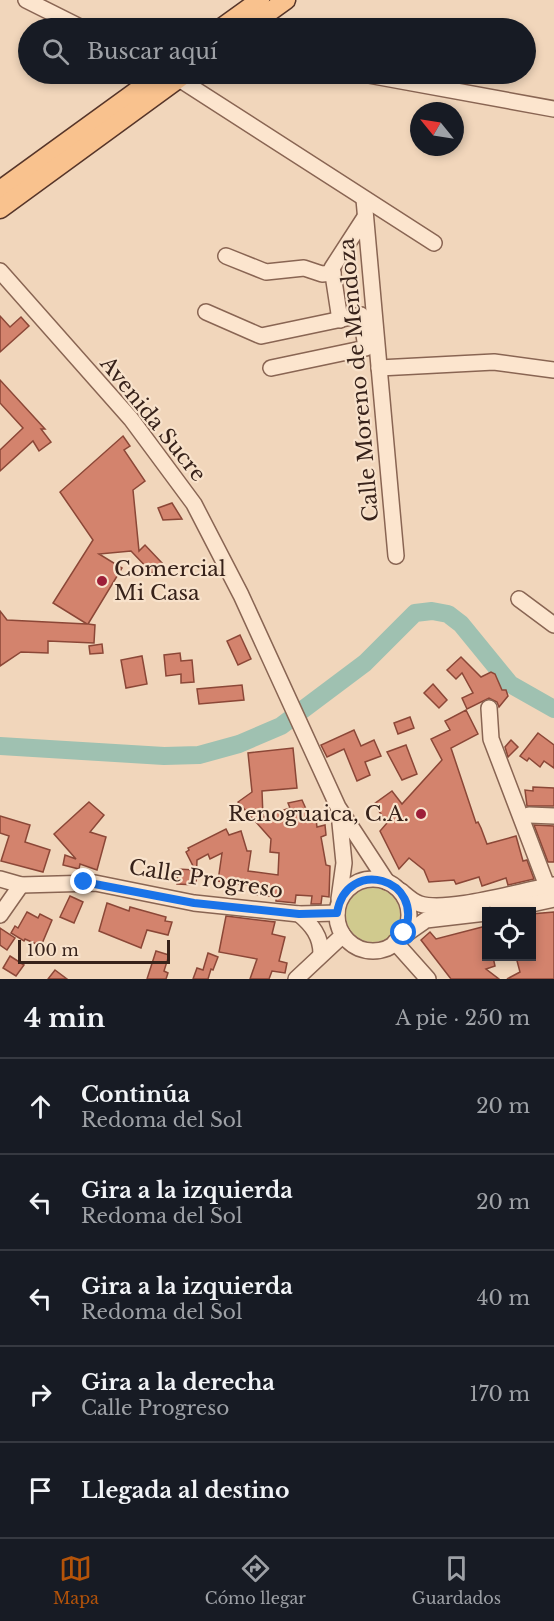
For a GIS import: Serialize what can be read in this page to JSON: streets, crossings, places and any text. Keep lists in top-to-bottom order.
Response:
{
  "streets": {
    "street": ["Calle Moreno de Mendoza", "Avenida Sucre", "Calle Progreso"]
  },
  "crossings": [
    ["Avenida Sucre", "Calle Progreso"]
  ],
  "places": ["Comercial Mi Casa", "Renoguaica, C.A."],
  "scale_bar": "100 m",
  "north": "top left",
  "page": {
    "search": "Buscar aquí",
    "scale": "100 m",
    "heading": ["4 min", "A pie · 250 m"],
    "list": [
      ["Continúa", "Redoma del Sol", "20 m"],
      ["Gira a la izquierda", "Redoma del Sol", "20 m"],
      ["Gira a la izquierda", "Redoma del Sol", "40 m"],
      ["Gira a la derecha", "Calle Progreso", "170 m"],
      "Llegada al destino"
    ],
    "nav": ["Mapa", "Cómo llegar", "Guardados"]
  }
}
